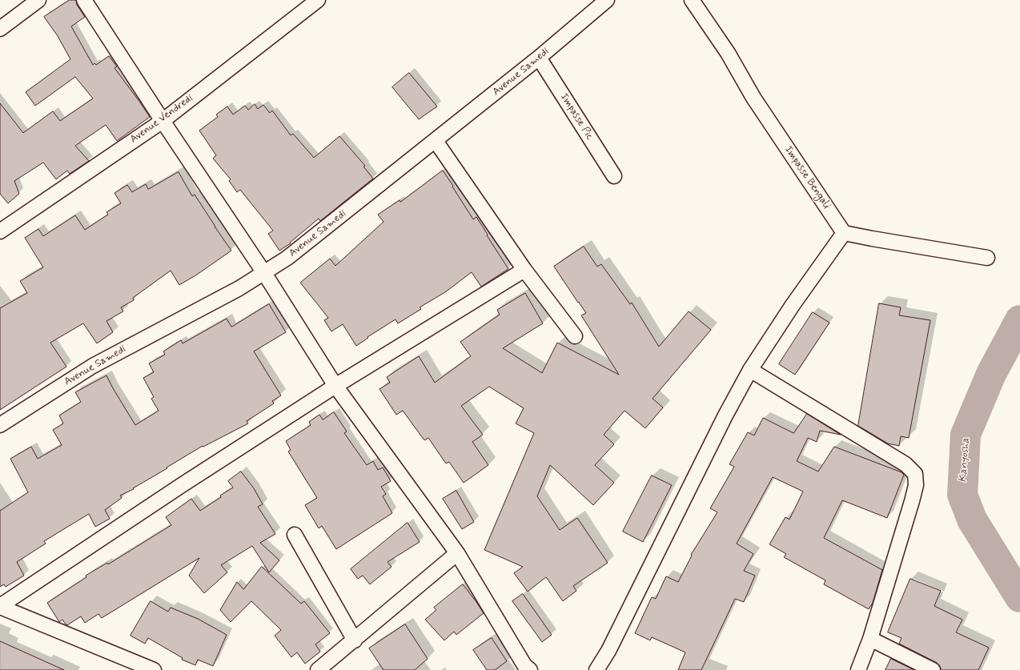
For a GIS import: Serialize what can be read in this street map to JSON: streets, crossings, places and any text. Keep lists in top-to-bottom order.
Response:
{
  "streets": {
    "street": [
      "Avenue Samedi",
      "Impasse Pic",
      "Avenue Vendredi",
      "Impasse Bengali"
    ]
  },
  "crossings": [
    ["Avenue Samedi", "Impasse Pic"]
  ],
  "water": ["Kanyosha"]
}
